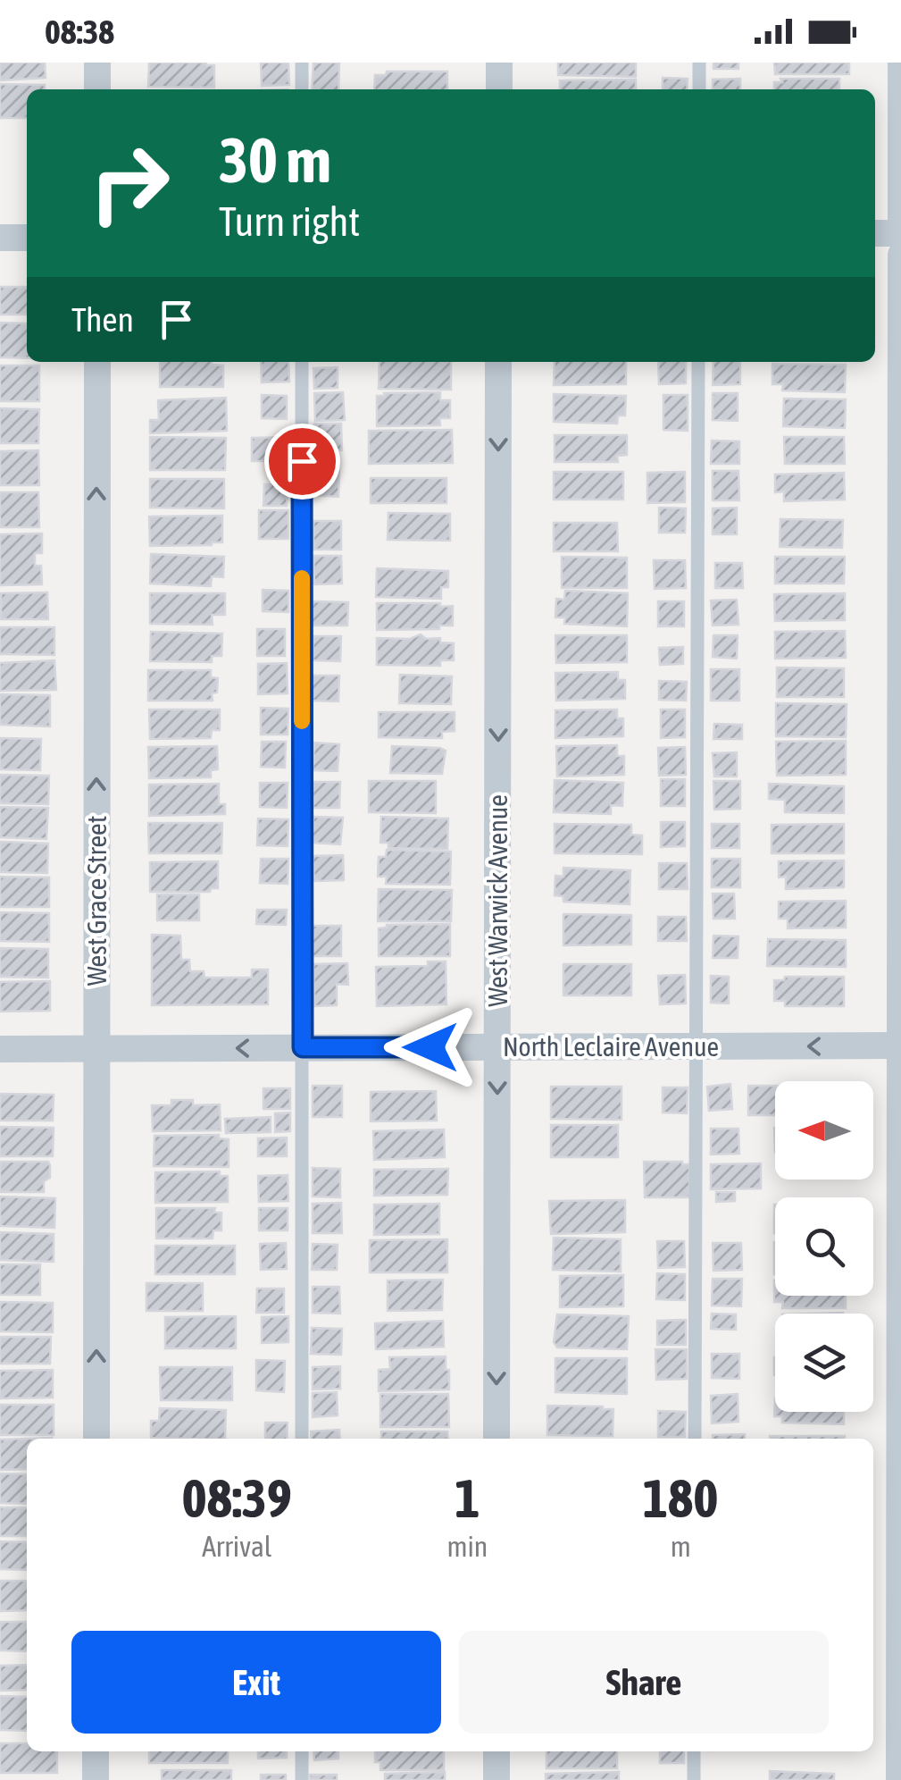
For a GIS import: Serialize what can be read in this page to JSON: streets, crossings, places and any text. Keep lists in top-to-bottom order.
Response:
{
  "streets": {
    "street": ["West Grace Street", "West Warwick Avenue", "North Leclaire Avenue"]
  },
  "crossings": [
    ["West Grace Street", "North Leclaire Avenue"],
    ["West Warwick Avenue", "North Leclaire Avenue"]
  ],
  "one_way": ["West Grace Street", "West Warwick Avenue", "North Leclaire Avenue"],
  "north": "left",
  "page": {
    "status": "08:38",
    "turn": ["30 m", "Turn right"],
    "then": "Then",
    "eta": [
      "08:39",
      "Arrival",
      "1",
      "min",
      "180",
      "m"
    ],
    "buttons": ["Exit", "Share"]
  }
}
